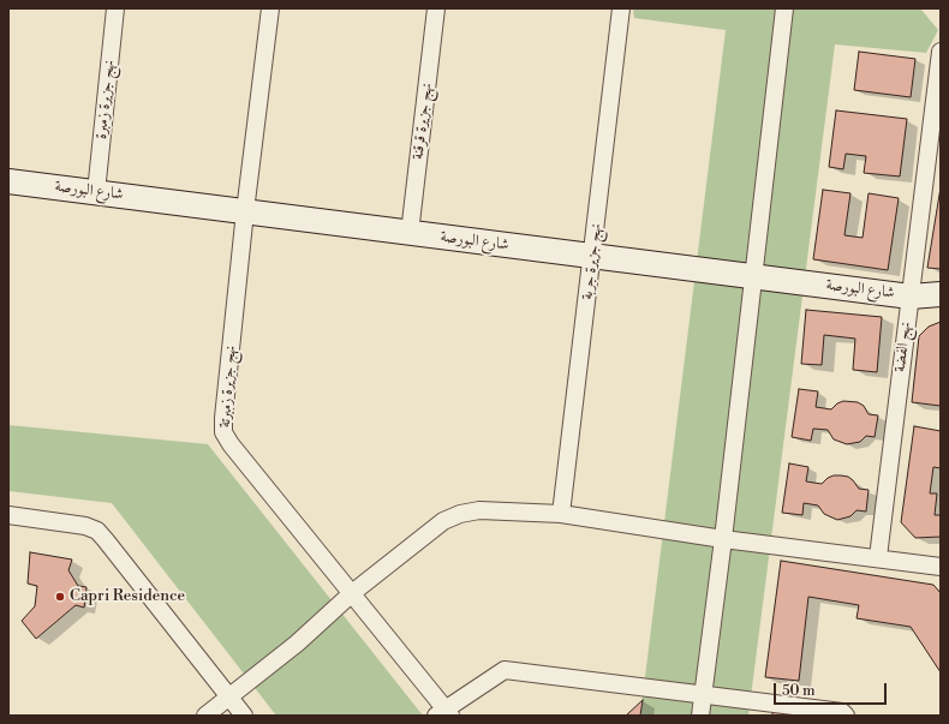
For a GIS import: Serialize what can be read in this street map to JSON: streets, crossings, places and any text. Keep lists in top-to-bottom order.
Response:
{
  "streets": {
    "street": [
      "نهج جزيرة زمبرة",
      "نهج جزيرة قرقنة",
      "شارع البورصة",
      "نهج جزيرة جربة",
      "نهج الفضة",
      "نهج جزيرة زمبرتة"
    ]
  },
  "crossings": [
    ["نهج جزيرة زمبرة", "شارع البورصة"],
    ["نهج جزيرة قرقنة", "شارع البورصة"],
    ["شارع البورصة", "نهج جزيرة جربة"],
    ["شارع البورصة", "نهج الفضة"],
    ["شارع البورصة", "نهج جزيرة زمبرتة"]
  ],
  "places": ["Capri Residence"],
  "scale_bar": "50 m"
}
